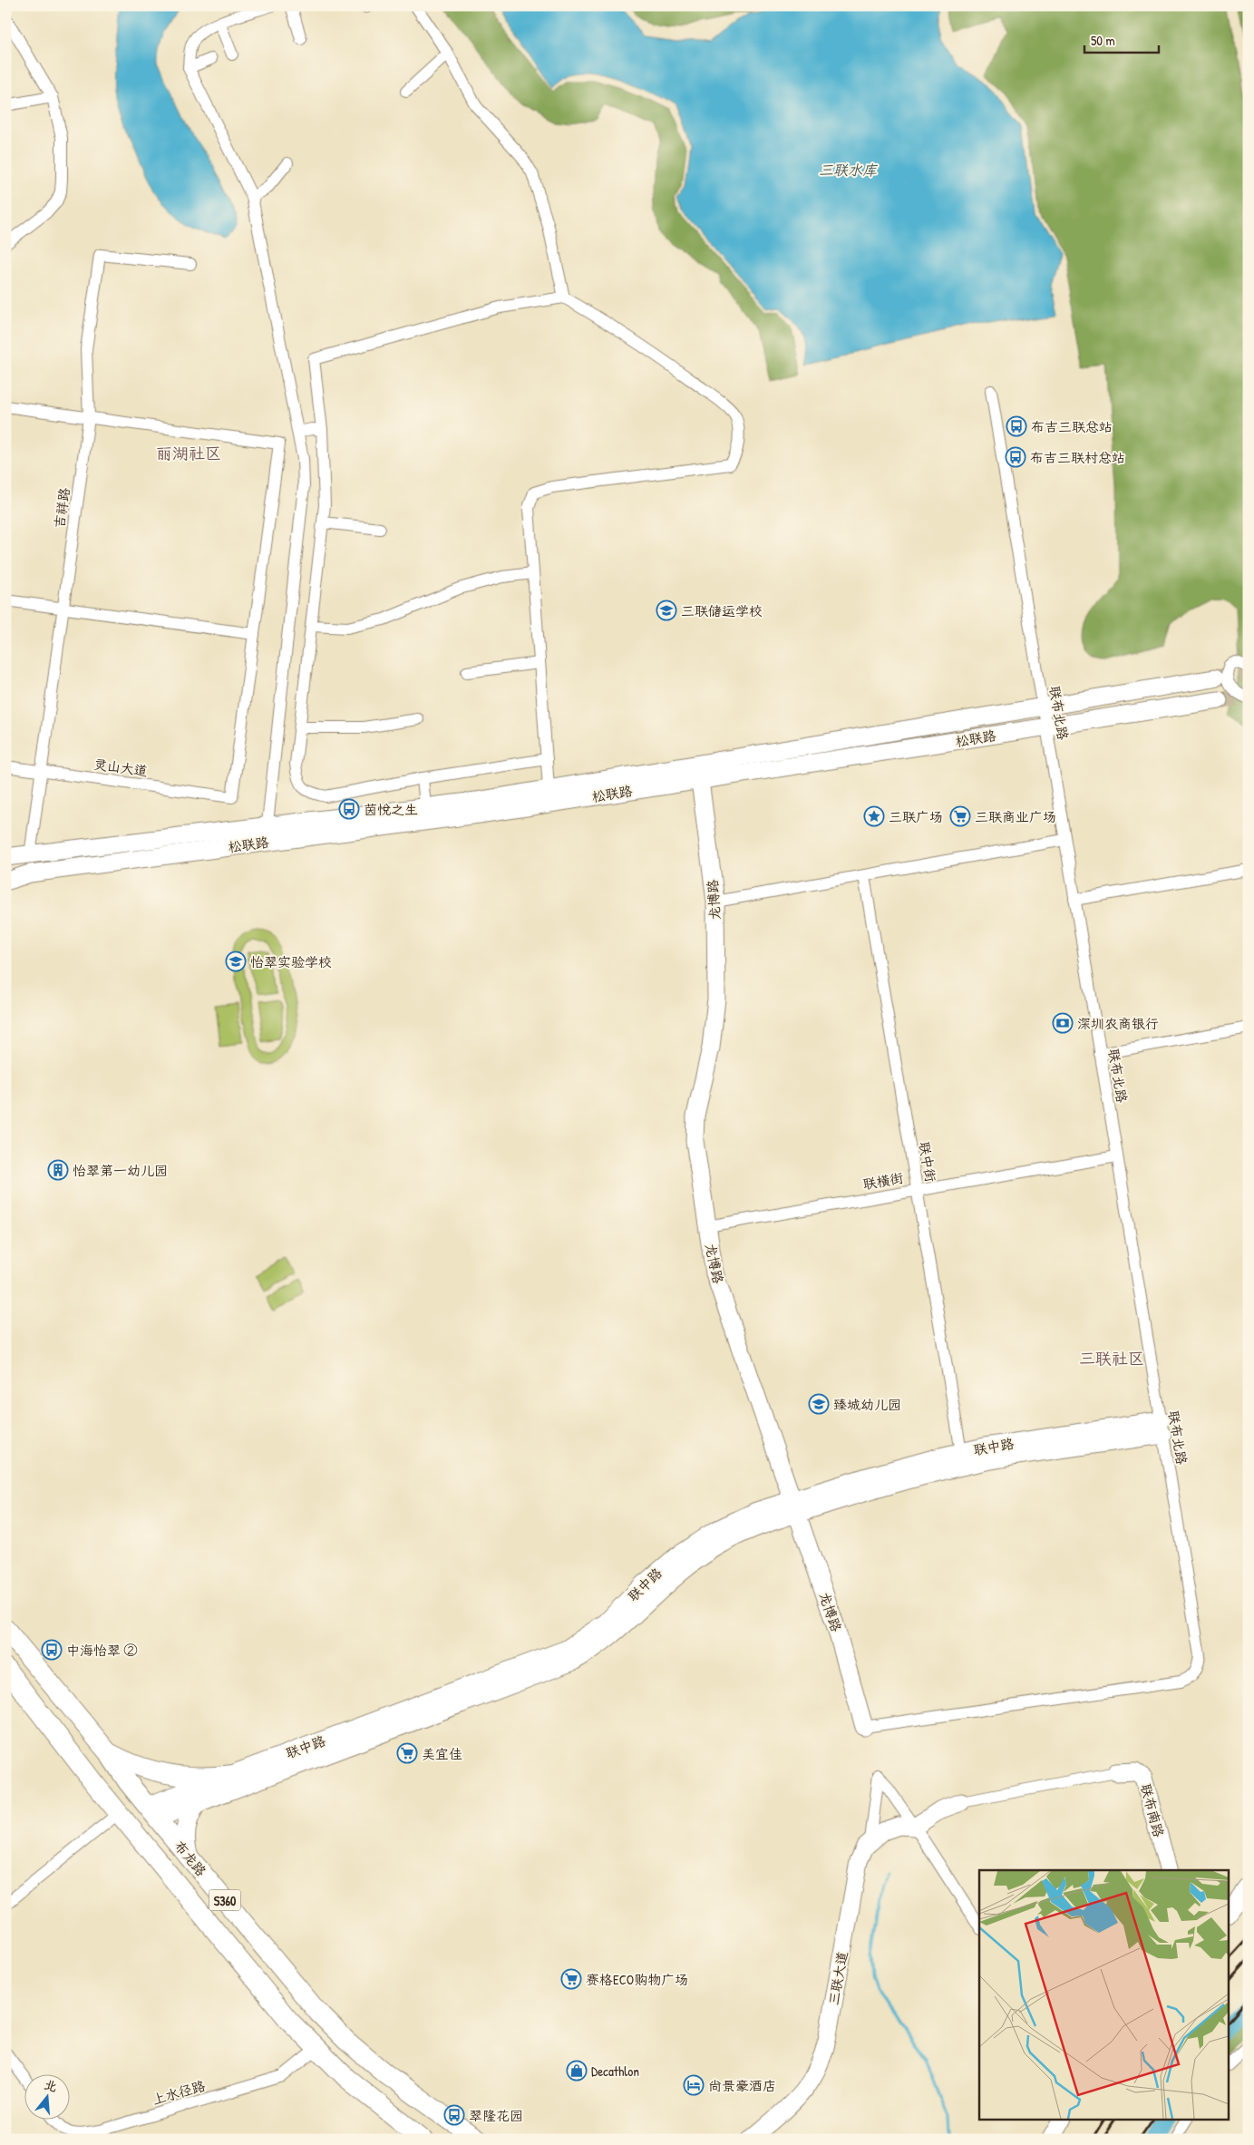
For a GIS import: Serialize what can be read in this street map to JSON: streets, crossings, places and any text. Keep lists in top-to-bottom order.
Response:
{
  "streets": {
    "main road": ["布龙路", "S360"],
    "street": [
      "吉祥路",
      "联布北路",
      "松联路",
      "灵山大道",
      "龙博路",
      "联中街",
      "联横街",
      "联中路",
      "联布南路",
      "三联大道",
      "上水径路"
    ]
  },
  "crossings": [
    ["吉祥路", "松联路"],
    ["吉祥路", "灵山大道"],
    ["联布北路", "松联路"],
    ["联布北路", "龙博路"],
    ["联布北路", "联横街"],
    ["联布北路", "联中路"],
    ["松联路", "龙博路"],
    ["龙博路", "联横街"],
    ["龙博路", "联中路"],
    ["联中街", "联横街"],
    ["联中街", "联中路"],
    ["联中路", "布龙路"],
    ["布龙路", "上水径路"]
  ],
  "districts": ["丽湖社区", "三联社区"],
  "water": ["三联水库"],
  "places": {
    "bus stop": [
      "布吉三联总站",
      "布吉三联村总站",
      "茵悦之生",
      "中海怡翠 ②",
      "翠隆花园"
    ],
    "school or university": ["三联储运学校", "怡翠实验学校", "臻城幼儿园"],
    "place": ["三联广场"],
    "supermarket": ["三联商业广场", "美宜佳", "赛格ECO购物广场"],
    "bank": ["深圳农商银行"],
    "building": ["怡翠第一幼儿园"],
    "shop": ["Decathlon"],
    "hotel": ["尚景豪酒店"]
  },
  "scale_bar": "50 m",
  "north": "top"
}
